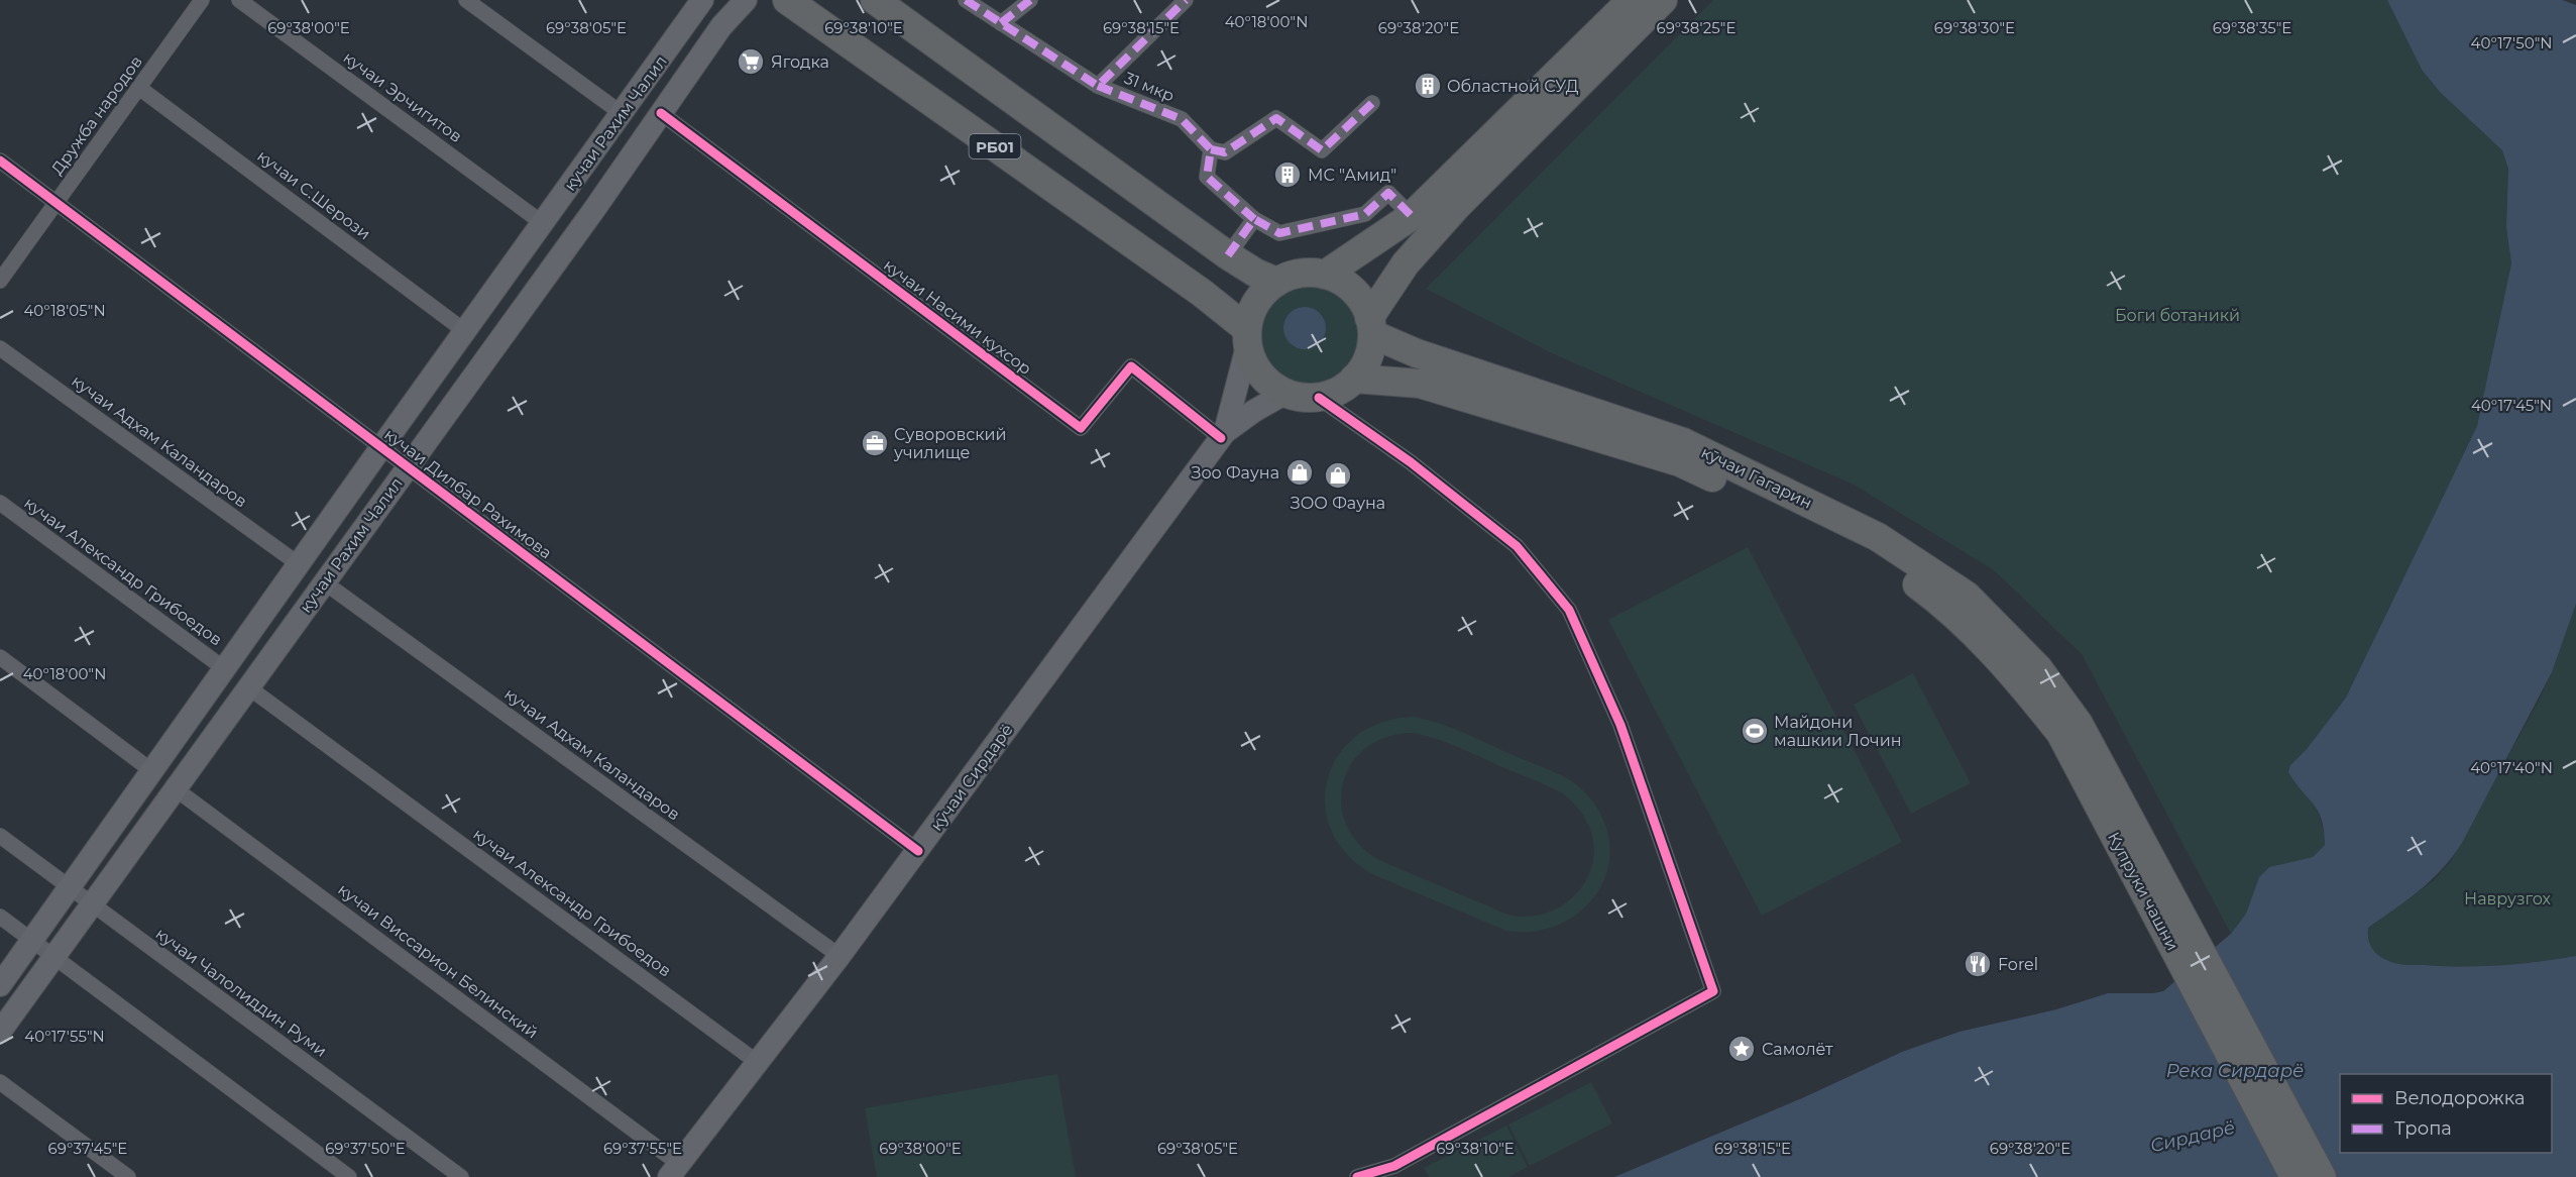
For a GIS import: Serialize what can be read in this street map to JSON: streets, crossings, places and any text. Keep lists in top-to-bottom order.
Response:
{
  "streets": {
    "highway": ["РБ01", "кӯчаи Гагарин", "Купруки чашни"],
    "main road": ["кучаи Рахим Чалил", "кӯчаи Сирдарё"],
    "street": [
      "31 мкр",
      "кучаи Эрчигитов",
      "Дружба народов",
      "кучаи С.Шерози",
      "кучаи Насими кухсор",
      "кучаи Адхам Каландаров",
      "кучаи Дилбар Рахимова",
      "кучаи Александр Грибоедов",
      "кучаи Виссарион Белинский",
      "кучаи Чалолиддин Руми"
    ]
  },
  "crossings": [
    ["кучаи Эрчигитов", "кучаи Рахим Чалил"],
    ["Дружба народов", "кучаи С.Шерози"],
    ["Дружба народов", "кучаи Дилбар Рахимова"],
    ["кучаи Рахим Чалил", "кучаи С.Шерози"],
    ["кучаи Рахим Чалил", "кучаи Насими кухсор"],
    ["кучаи Рахим Чалил", "кучаи Адхам Каландаров"],
    ["кучаи Рахим Чалил", "кучаи Дилбар Рахимова"],
    ["кучаи Рахим Чалил", "кучаи Александр Грибоедов"],
    ["кучаи Рахим Чалил", "кучаи Виссарион Белинский"],
    ["кучаи Рахим Чалил", "кучаи Чалолиддин Руми"],
    ["РБ01", "кӯчаи Гагарин"],
    ["кучаи Насими кухсор", "кӯчаи Сирдарё"],
    ["кучаи Адхам Каландаров", "кӯчаи Сирдарё"],
    ["кӯчаи Гагарин", "Купруки чашни"],
    ["кучаи Дилбар Рахимова", "кӯчаи Сирдарё"],
    ["кучаи Александр Грибоедов", "кӯчаи Сирдарё"],
    ["кӯчаи Сирдарё", "кучаи Виссарион Белинский"]
  ],
  "water": ["Река Сирдарё", "Сирдарё"],
  "parks": ["Боги ботаникй", "Наврузгох"],
  "places": {
    "supermarket": ["Ягодка"],
    "building": ["Областной СУД", "МС \"Амид\""],
    "office": ["Суворовский училище"],
    "shop": ["Зоо Фауна", "ЗОО Фауна"],
    "sports": ["Майдони машкии Лочин"],
    "restaurant": ["Forel"],
    "place": ["Самолёт"]
  },
  "legend": ["Велодорожка", "Тропа"],
  "coordinates": [
    "40°18'00\"N",
    "69°38'00\"E",
    "69°38'05\"E",
    "69°38'10\"E",
    "69°38'15\"E",
    "69°38'20\"E",
    "69°38'25\"E",
    "69°38'30\"E",
    "69°38'35\"E",
    "40°17'50\"N",
    "40°18'05\"N",
    "40°17'45\"N",
    "40°17'40\"N",
    "40°17'55\"N",
    "69°37'45\"E",
    "69°37'50\"E",
    "69°37'55\"E"
  ]
}
